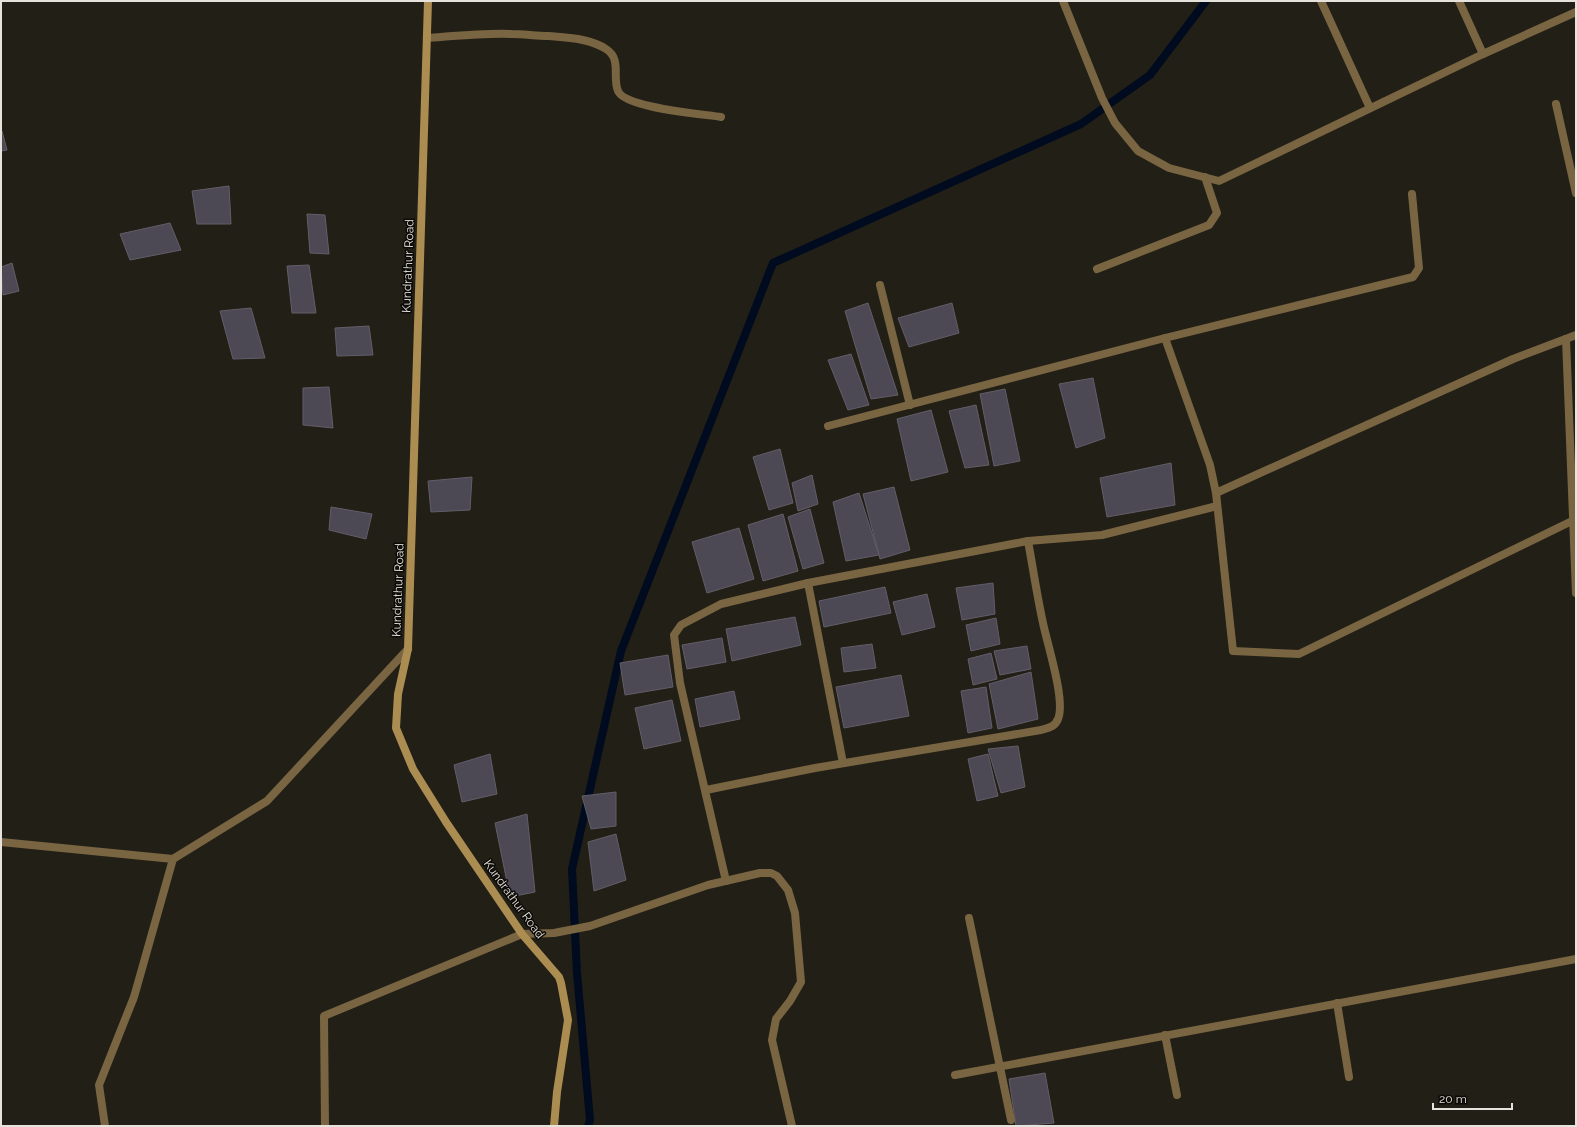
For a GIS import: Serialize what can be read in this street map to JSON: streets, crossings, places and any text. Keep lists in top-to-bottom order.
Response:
{
  "streets": {
    "street": ["Kundrathur Road"]
  },
  "scale_bar": "20 m"
}
